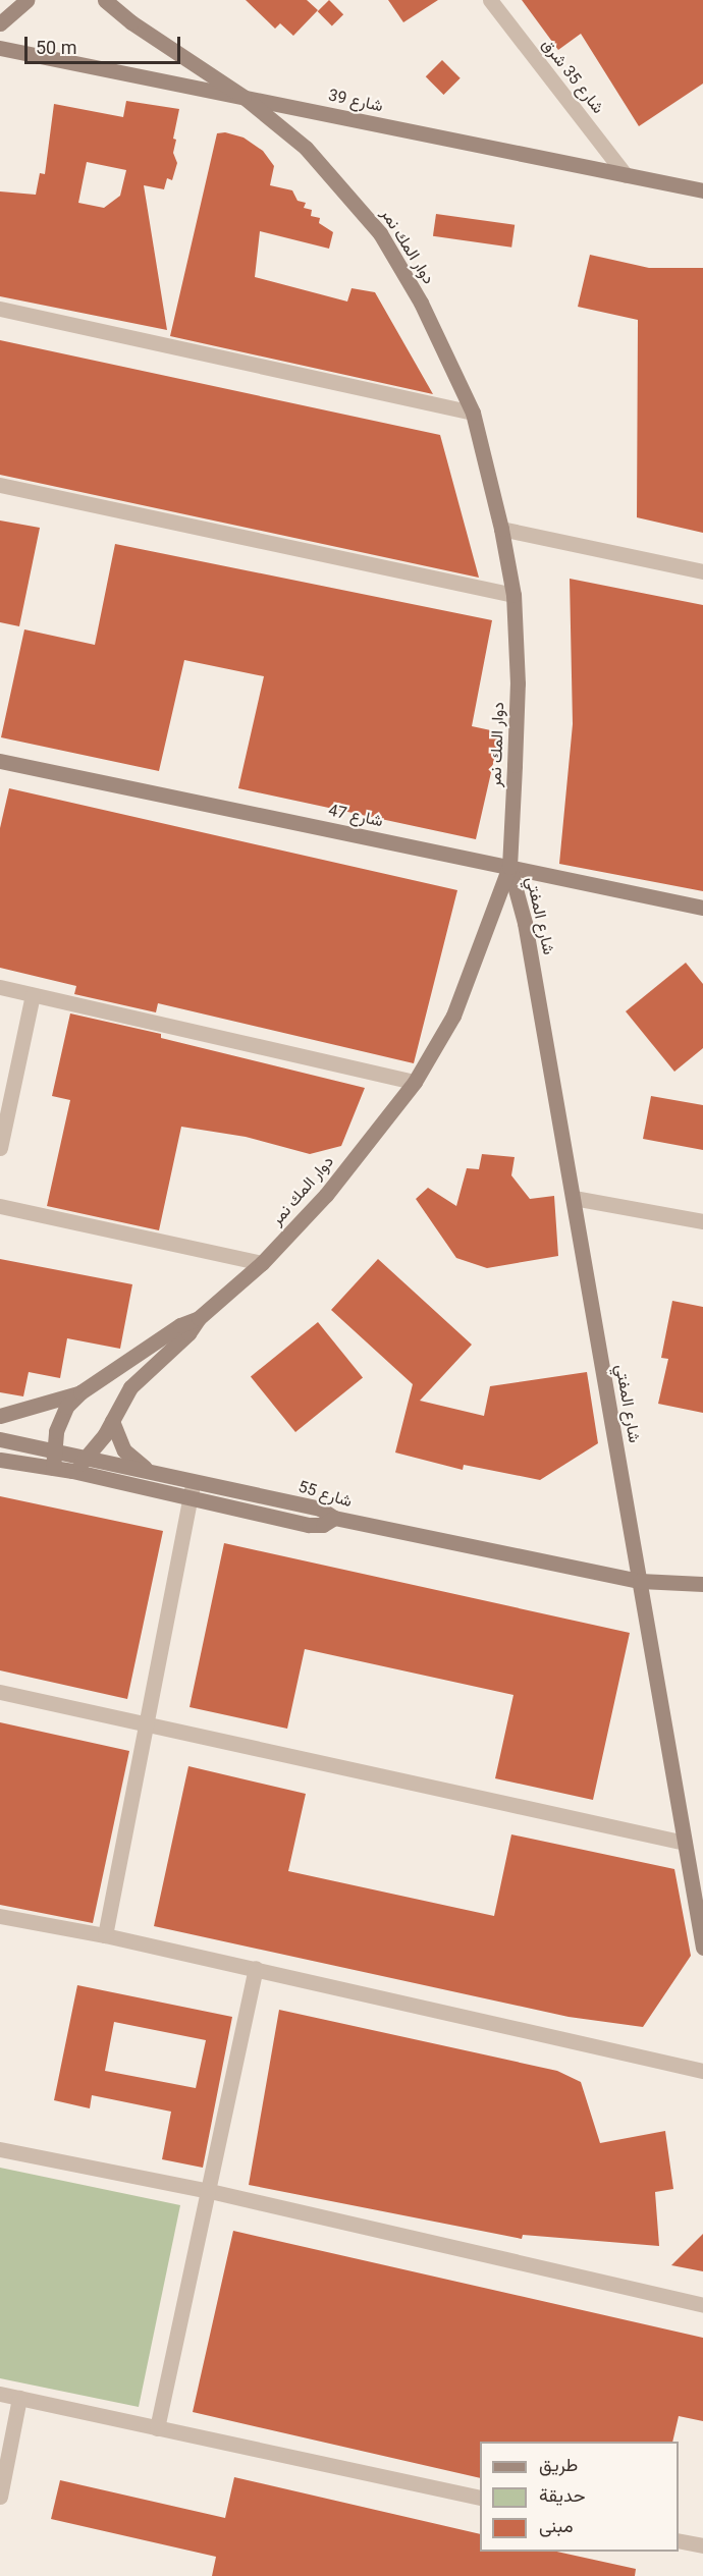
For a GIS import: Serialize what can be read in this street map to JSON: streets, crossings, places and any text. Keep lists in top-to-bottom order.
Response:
{
  "streets": {
    "street": [
      "شارع 35 شرق",
      "شارع 39",
      "دوار المك نمر",
      "شارع 47",
      "شارع المفتي",
      "شارع 55"
    ]
  },
  "crossings": [
    ["شارع 35 شرق", "شارع 39"],
    ["شارع 39", "دوار المك نمر"],
    ["دوار المك نمر", "شارع 47"],
    ["دوار المك نمر", "شارع المفتي"],
    ["دوار المك نمر", "شارع 55"],
    ["شارع 47", "شارع المفتي"],
    ["شارع المفتي", "شارع 55"]
  ],
  "legend": ["طريق", "حديقة", "مبنى"],
  "scale_bar": "50 m"
}
